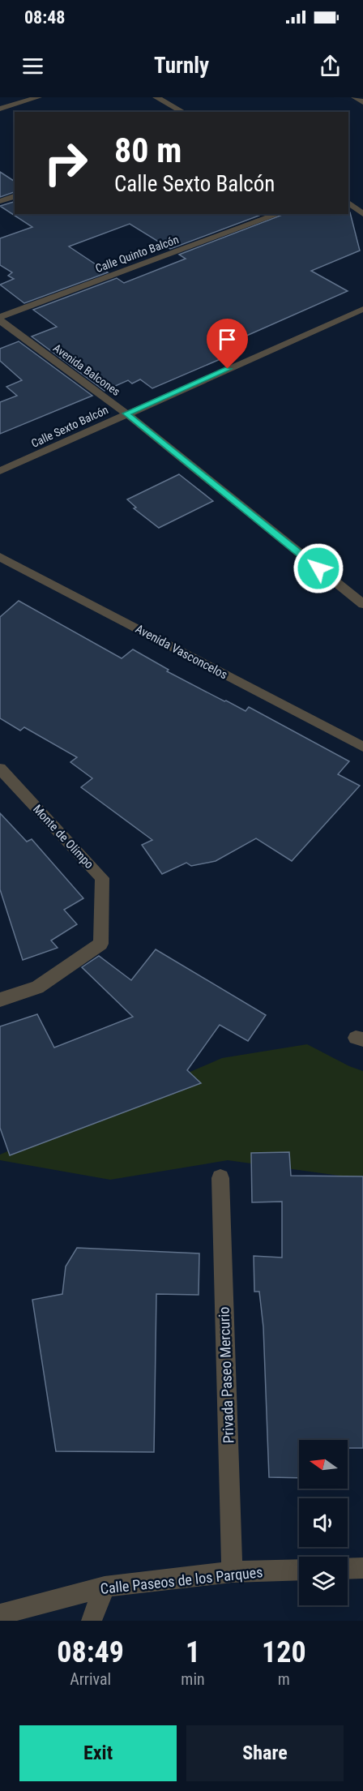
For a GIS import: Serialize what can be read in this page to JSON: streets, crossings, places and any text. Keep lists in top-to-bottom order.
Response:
{
  "streets": {
    "street": [
      "Calle Quinto Balcón",
      "Avenida Balcones",
      "Calle Sexto Balcón",
      "Avenida Vasconcelos",
      "Monte de Olimpo",
      "Privada Paseo Mercurio",
      "Calle Paseos de los Parques"
    ]
  },
  "crossings": [
    ["Calle Quinto Balcón", "Avenida Balcones"],
    ["Avenida Balcones", "Calle Sexto Balcón"],
    ["Privada Paseo Mercurio", "Calle Paseos de los Parques"]
  ],
  "north": "left",
  "page": {
    "status": "08:48",
    "header": "Turnly",
    "turn": ["80 m", "Calle Sexto Balcón"],
    "eta": [
      "08:49",
      "Arrival",
      "1",
      "min",
      "120",
      "m"
    ],
    "buttons": ["Exit", "Share"]
  }
}
